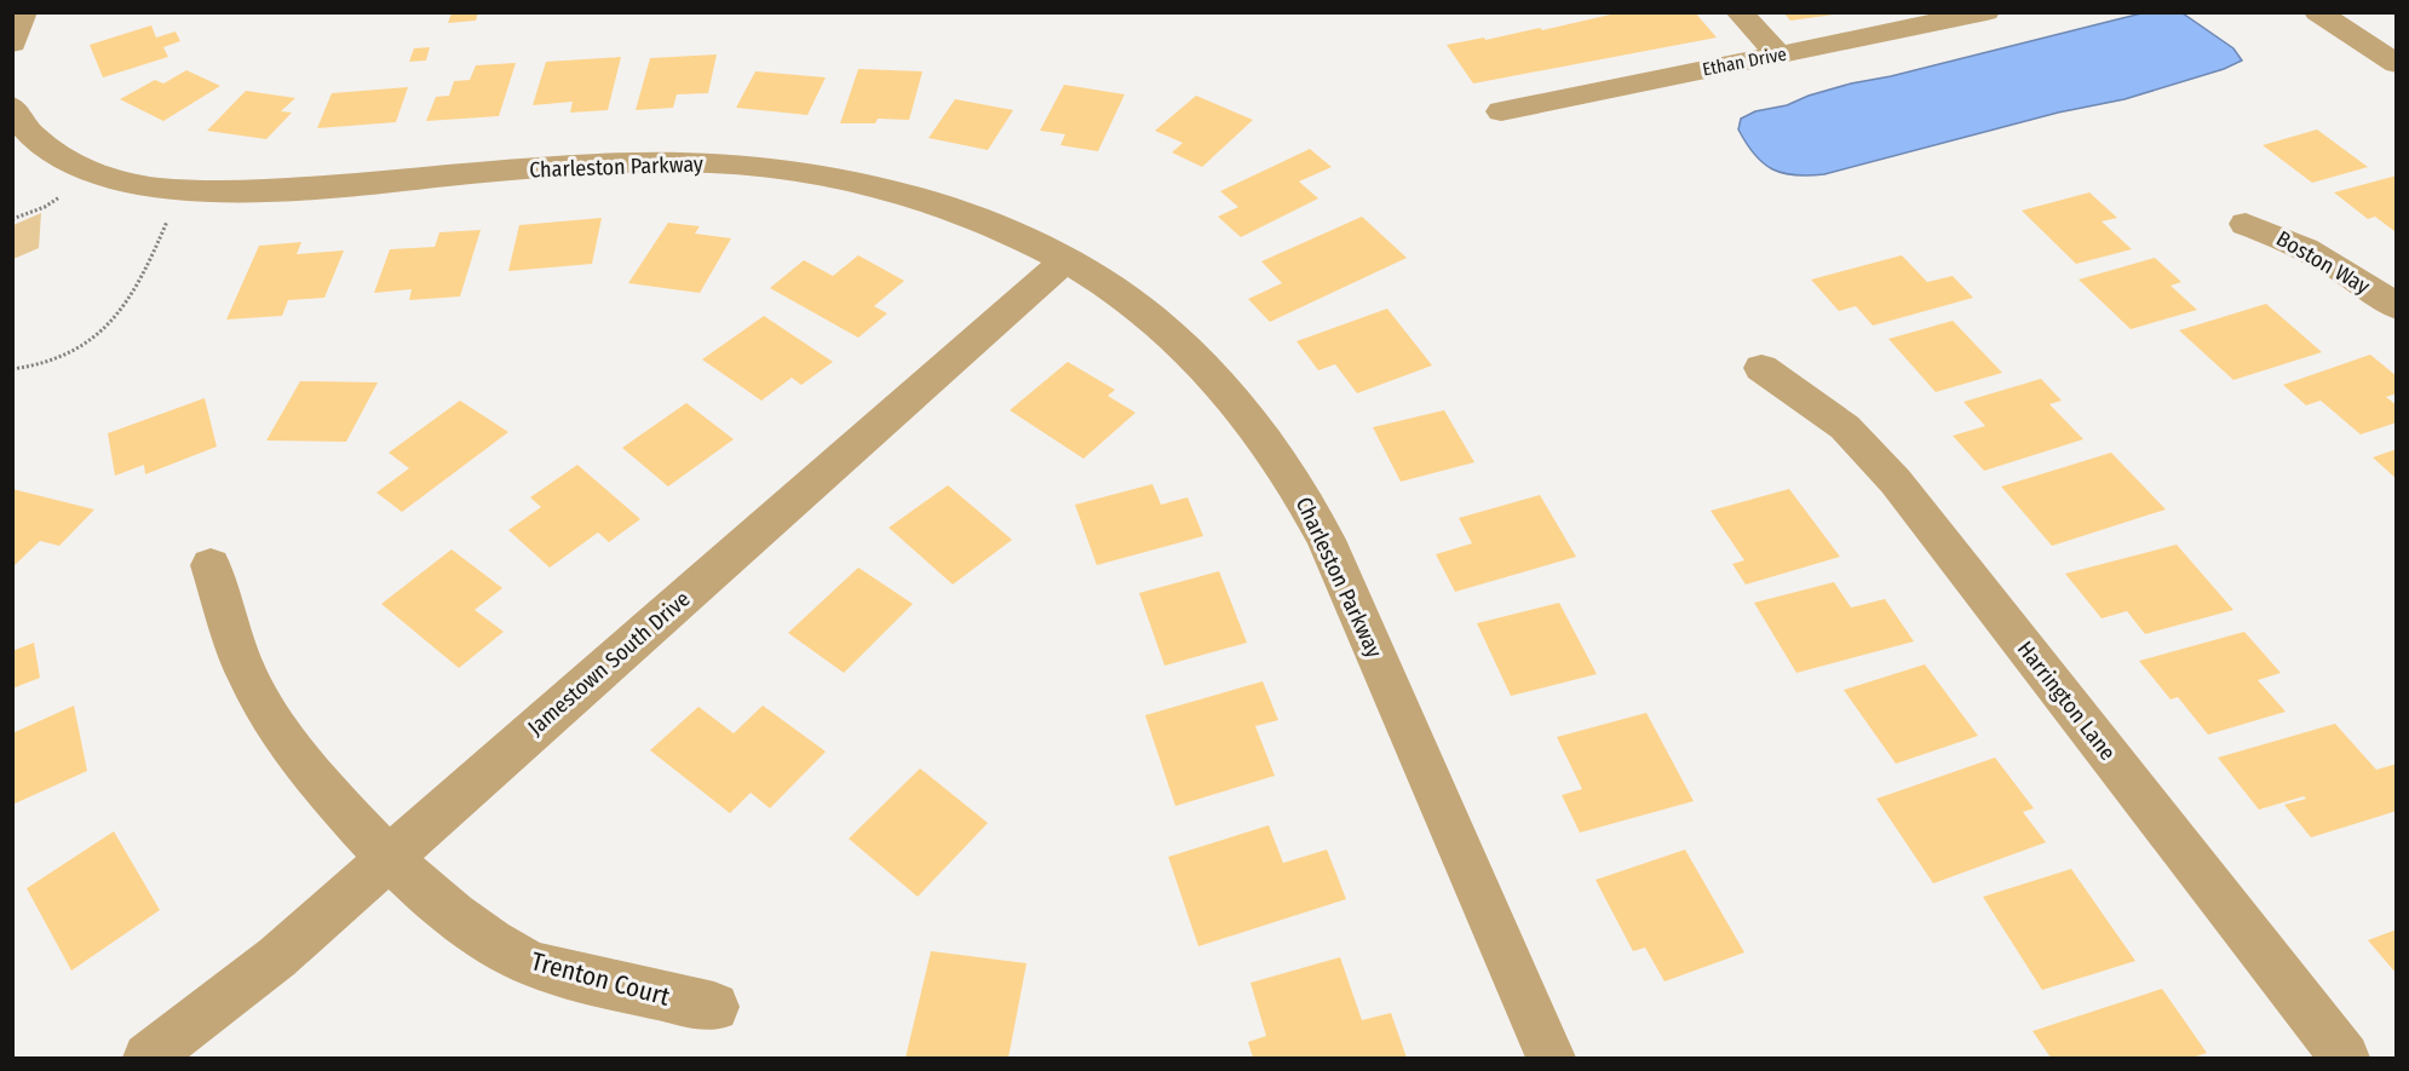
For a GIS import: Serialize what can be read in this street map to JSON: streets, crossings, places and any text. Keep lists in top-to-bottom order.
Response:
{
  "streets": {
    "street": [
      "Ethan Drive",
      "Charleston Parkway",
      "Boston Way",
      "Jamestown South Drive",
      "Harrington Lane",
      "Trenton Court"
    ]
  },
  "crossings": [
    ["Charleston Parkway", "Jamestown South Drive"],
    ["Jamestown South Drive", "Trenton Court"]
  ]
}
